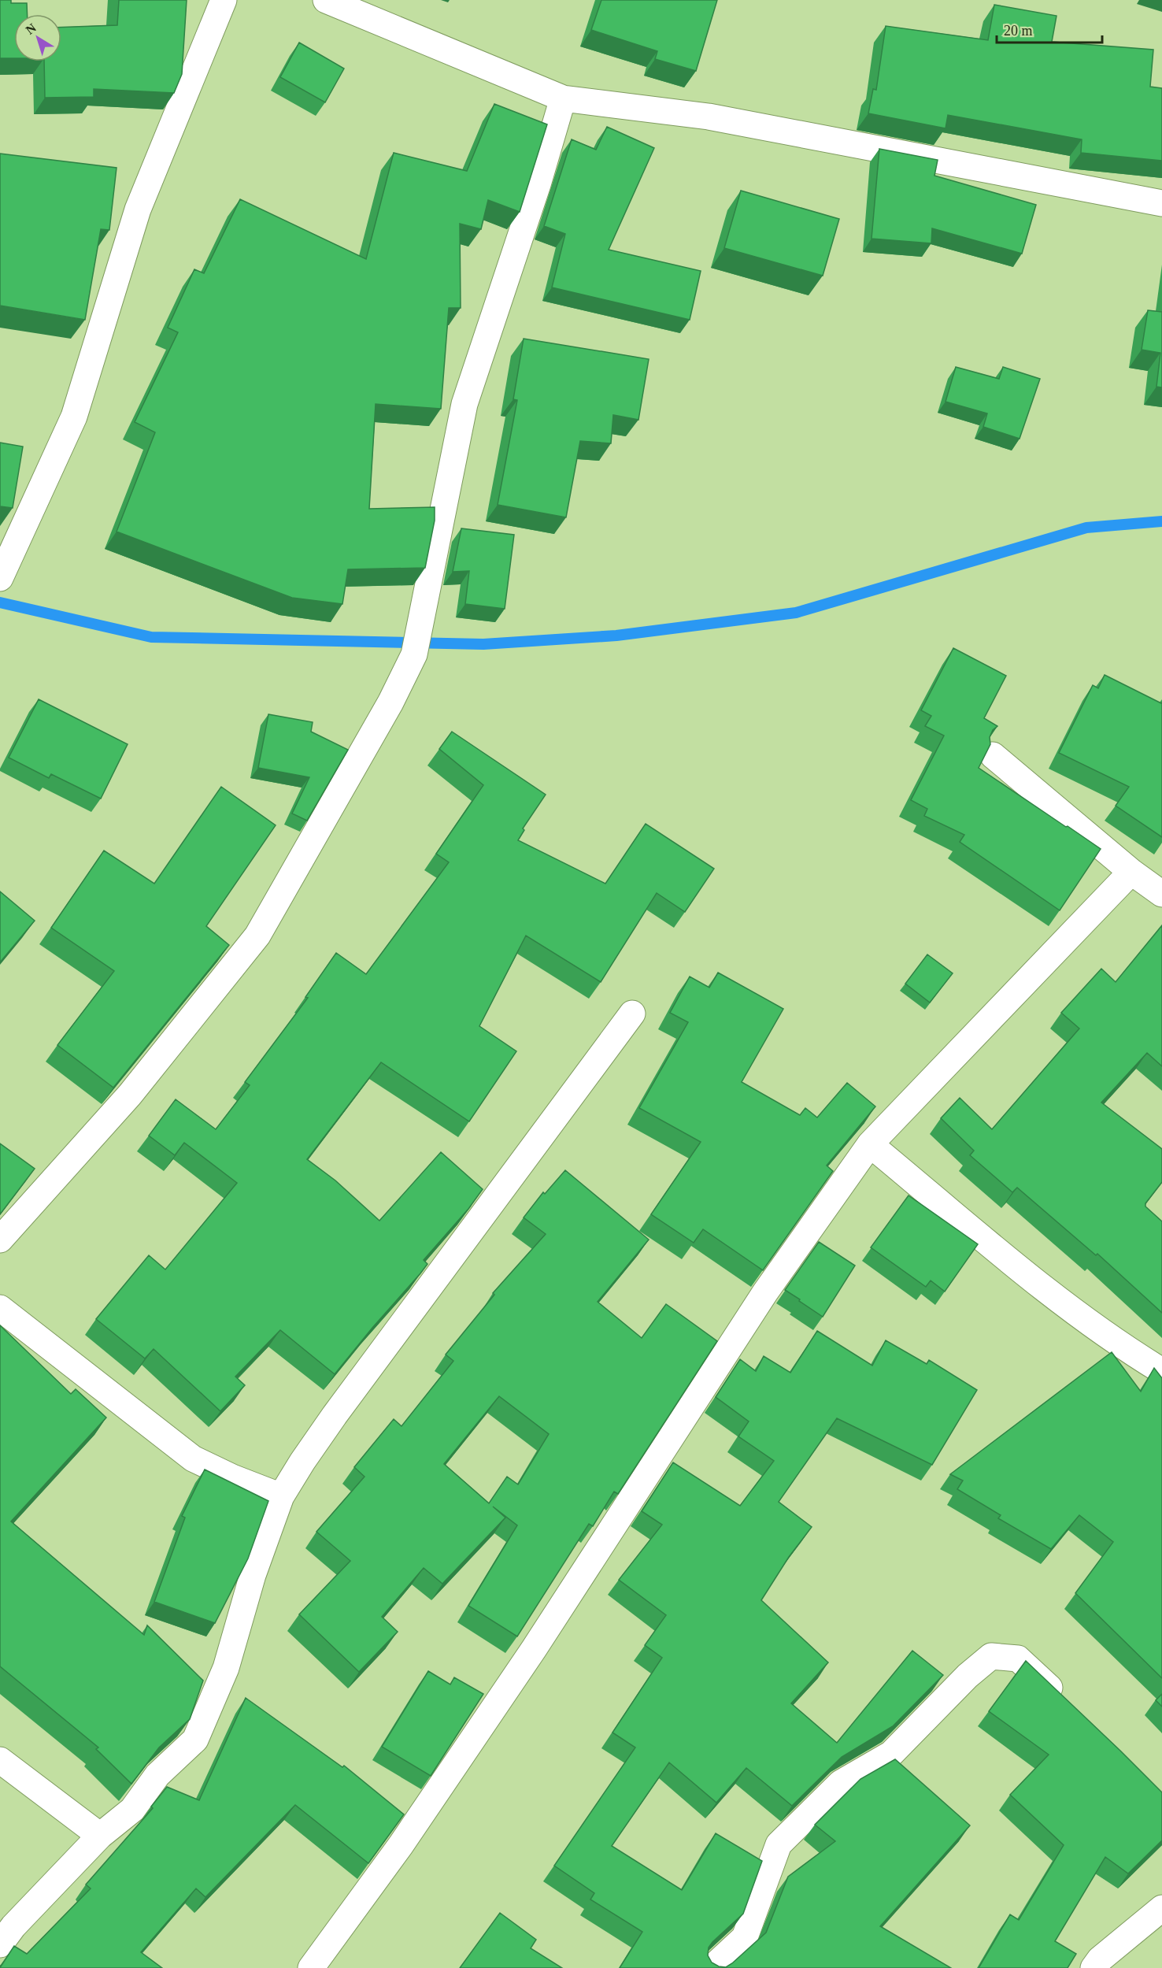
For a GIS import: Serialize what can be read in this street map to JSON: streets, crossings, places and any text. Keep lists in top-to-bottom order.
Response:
{
  "scale_bar": "20 m",
  "north": "top left"
}
